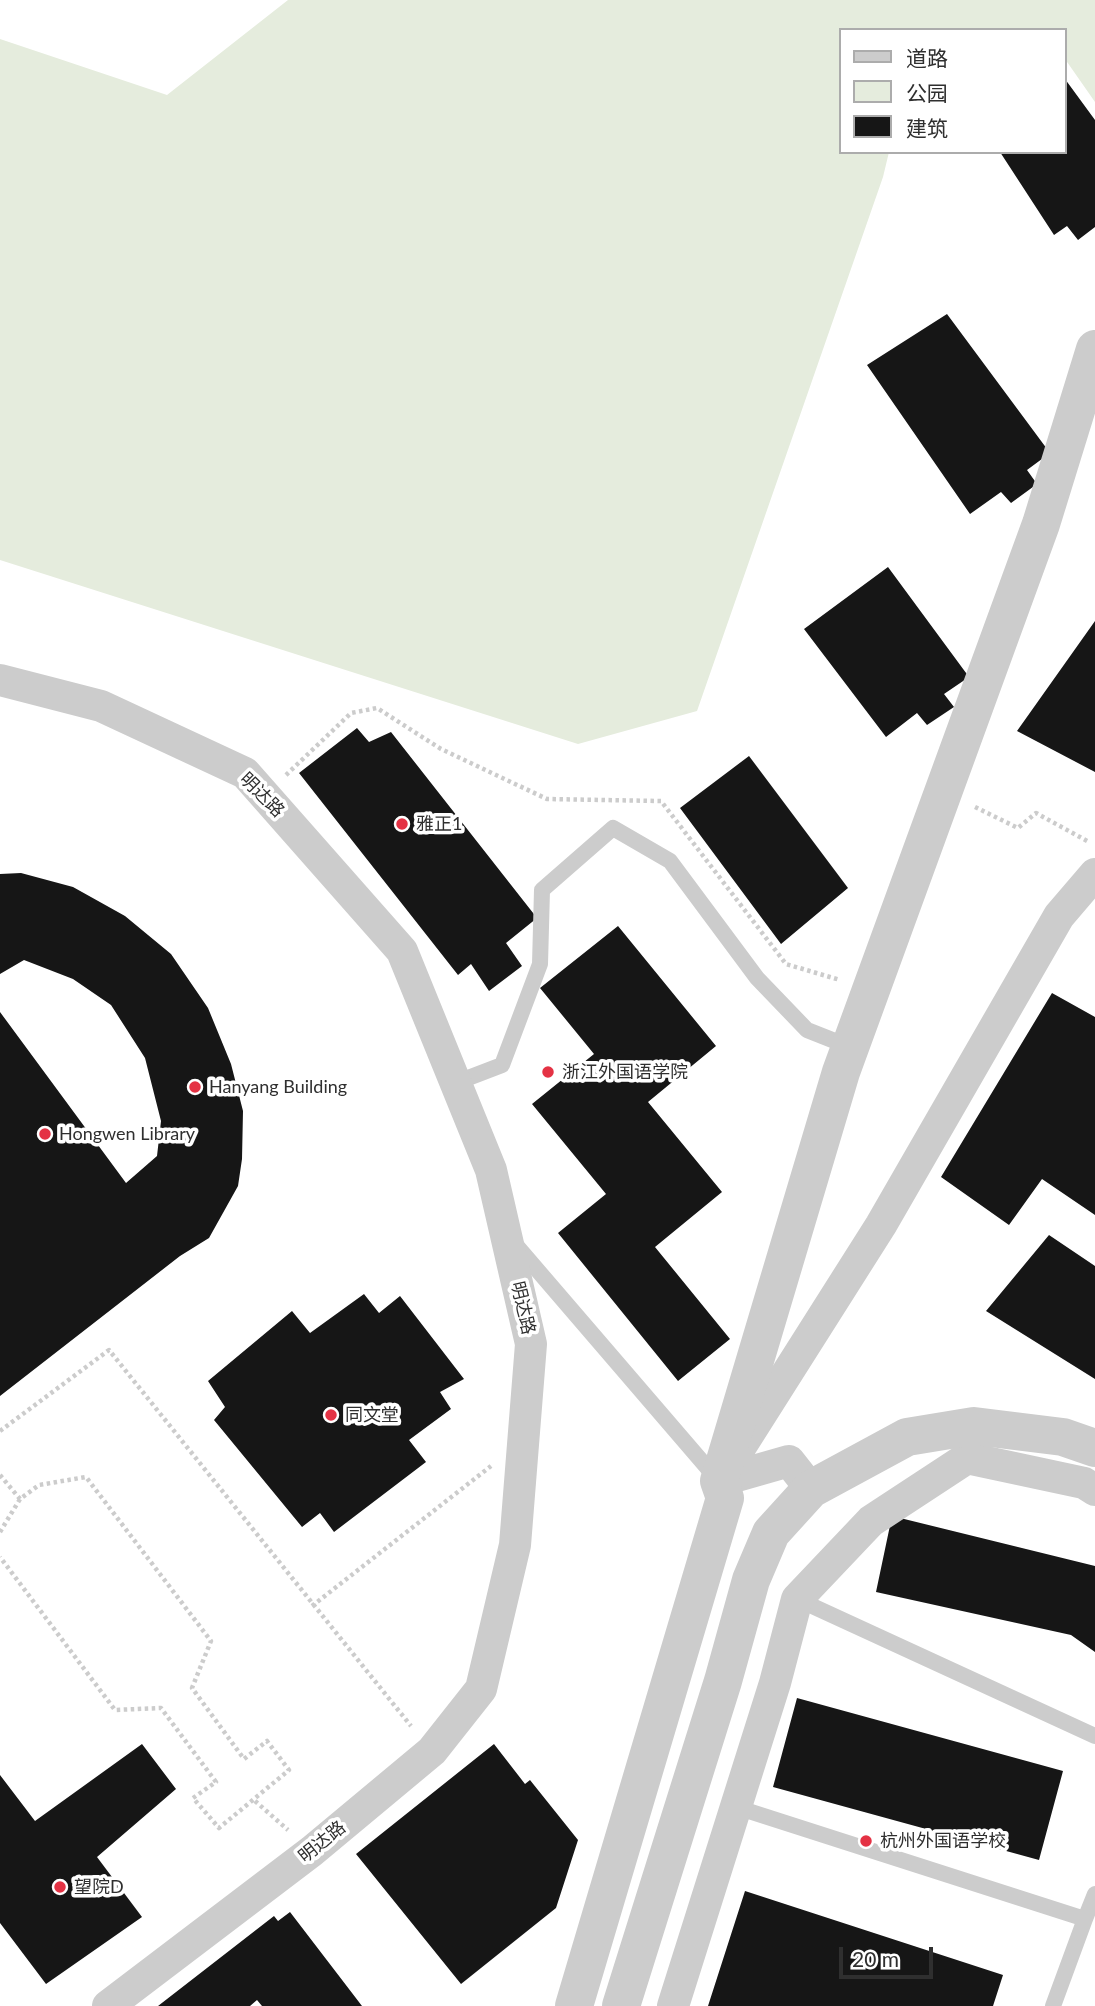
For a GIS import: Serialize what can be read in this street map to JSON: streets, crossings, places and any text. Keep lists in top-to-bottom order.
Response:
{
  "streets": {
    "street": ["明达路"]
  },
  "places": [
    "雅正1",
    "浙江外国语学院",
    "Hanyang Building",
    "Hongwen Library",
    "同文堂",
    "杭州外国语学校",
    "望院D"
  ],
  "legend": ["道路", "公园", "建筑"],
  "scale_bar": "20 m"
}
